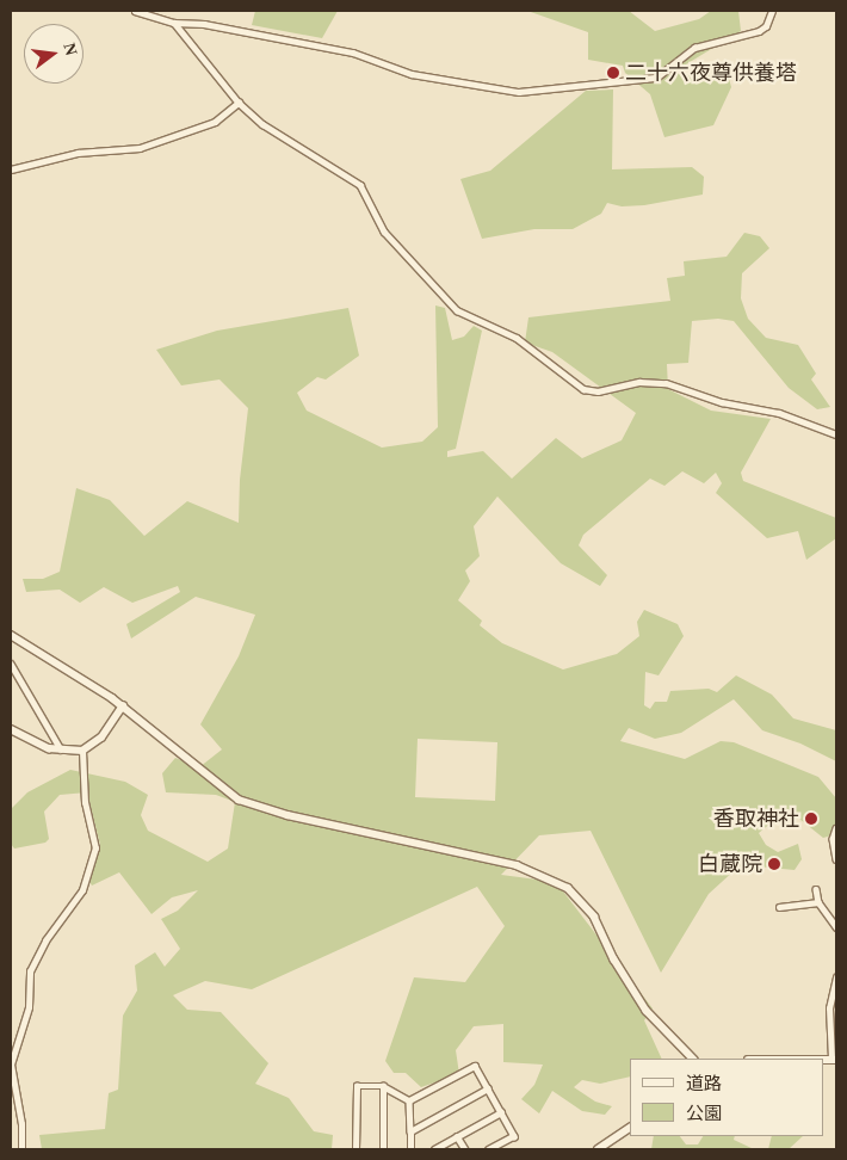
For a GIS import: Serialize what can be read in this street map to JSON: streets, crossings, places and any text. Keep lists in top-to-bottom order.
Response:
{
  "places": ["二十六夜尊供養塔", "香取神社", "白蔵院"],
  "legend": ["道路", "公園"],
  "north": "right"
}
